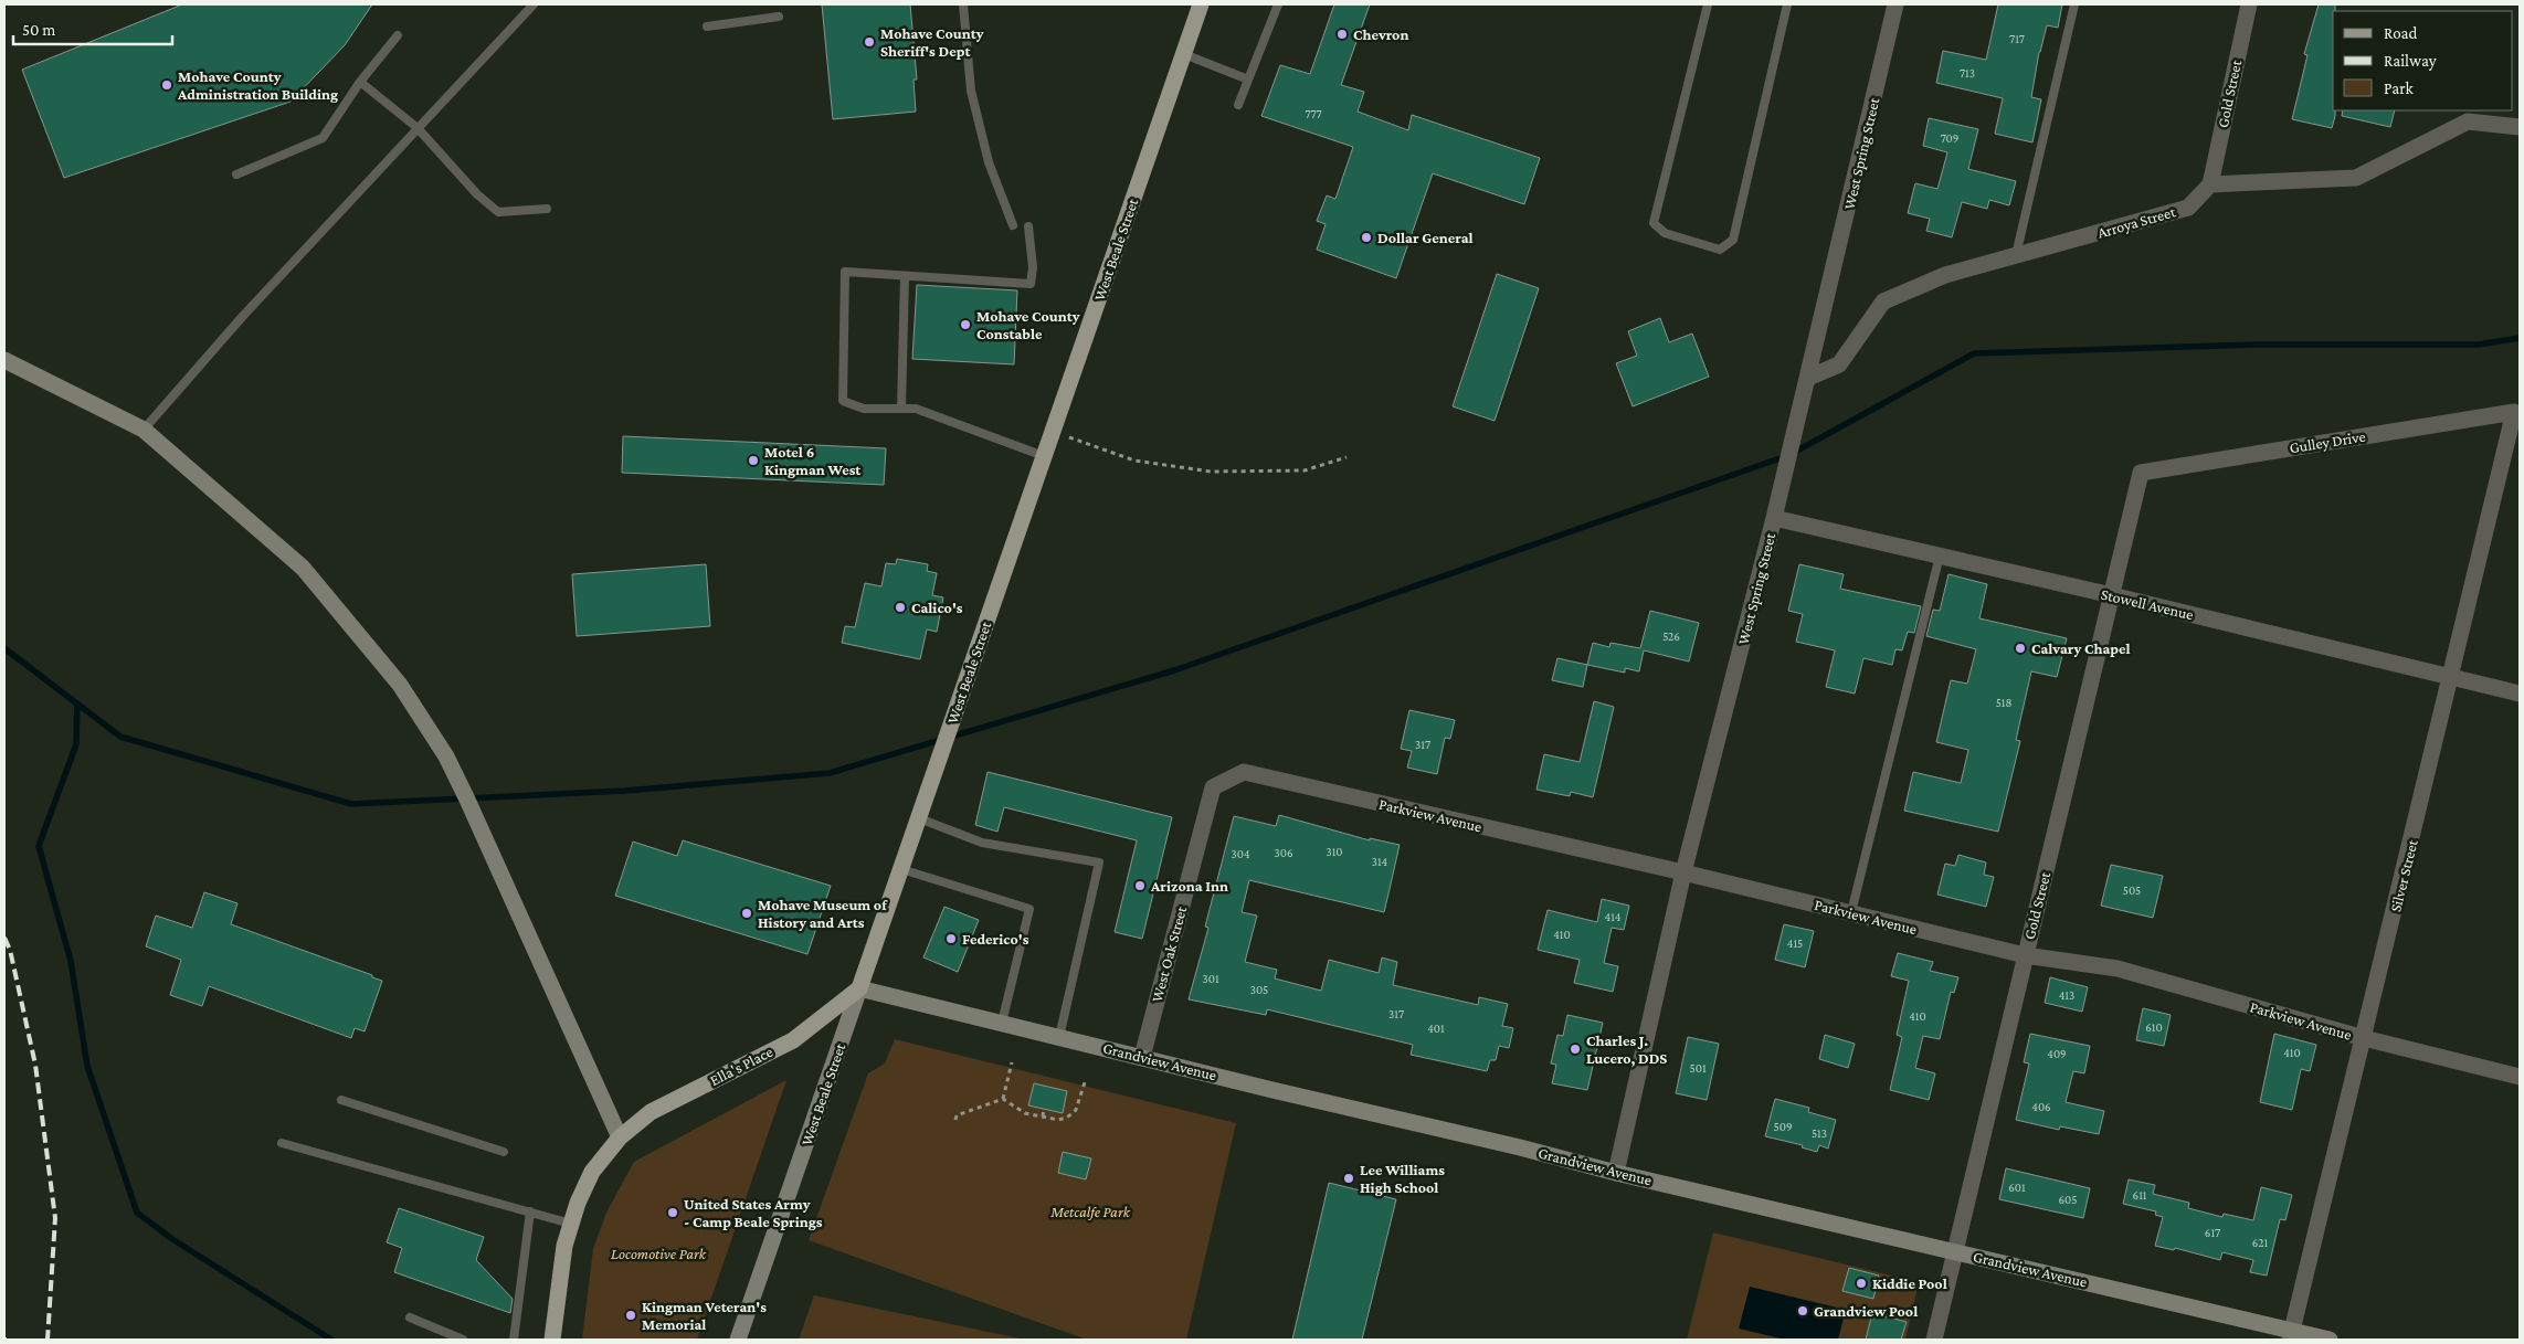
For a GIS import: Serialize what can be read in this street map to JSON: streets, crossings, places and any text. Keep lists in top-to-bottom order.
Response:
{
  "streets": {
    "main road": ["West Beale Street", "Grandview Avenue", "Ella's Place"],
    "street": [
      "Gold Street",
      "West Spring Street",
      "Arroya Street",
      "Gulley Drive",
      "Stowell Avenue",
      "Parkview Avenue",
      "Silver Street",
      "West Oak Street"
    ]
  },
  "crossings": [
    ["Gold Street", "Arroya Street"],
    ["Gold Street", "Gulley Drive"],
    ["Gold Street", "Stowell Avenue"],
    ["Gold Street", "Parkview Avenue"],
    ["Gold Street", "Grandview Avenue"],
    ["West Spring Street", "Arroya Street"],
    ["West Spring Street", "Stowell Avenue"],
    ["West Spring Street", "Parkview Avenue"],
    ["West Spring Street", "Grandview Avenue"],
    ["West Beale Street", "Grandview Avenue"],
    ["West Beale Street", "Ella's Place"],
    ["Gulley Drive", "Silver Street"],
    ["Stowell Avenue", "Silver Street"],
    ["Parkview Avenue", "Silver Street"],
    ["Parkview Avenue", "West Oak Street"],
    ["Silver Street", "Grandview Avenue"],
    ["West Oak Street", "Grandview Avenue"],
    ["Grandview Avenue", "Ella's Place"]
  ],
  "parks": ["Metcalfe Park", "Locomotive Park"],
  "places": [
    "Chevron",
    "Mohave County Sheriff's Dept",
    "Mohave County Administration Building",
    "Dollar General",
    "Mohave County Constable",
    "Motel 6 Kingman West",
    "Calico's",
    "Calvary Chapel",
    "Arizona Inn",
    "Mohave Museum of History and Arts",
    "Federico's",
    "Charles J. Lucero, DDS",
    "Lee Williams High School",
    "United States Army - Camp Beale Springs",
    "Kiddie Pool",
    "Grandview Pool",
    "Kingman Veteran's Memorial"
  ],
  "house_numbers": [
    "717",
    "713",
    "777",
    "709",
    "526",
    "518",
    "317",
    "310",
    "306",
    "304",
    "314",
    "505",
    "414",
    "410",
    "415",
    "301",
    "305",
    "413",
    "317",
    "410",
    "610",
    "401",
    "410",
    "409",
    "501",
    "406",
    "509",
    "513",
    "601",
    "611",
    "605",
    "617",
    "621"
  ],
  "legend": ["Road", "Railway", "Park"],
  "scale_bar": "50 m"
}
